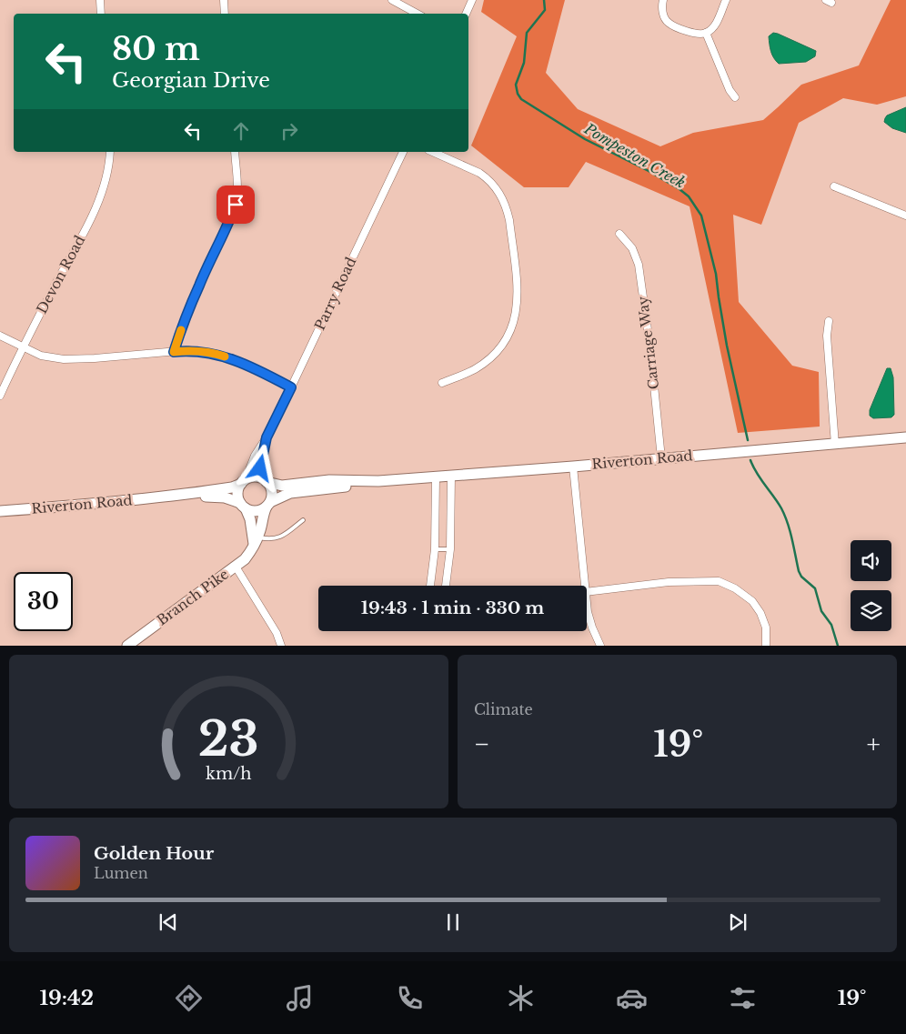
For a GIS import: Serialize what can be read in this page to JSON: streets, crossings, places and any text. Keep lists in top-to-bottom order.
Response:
{
  "streets": {
    "main road": ["Riverton Road", "Branch Pike"],
    "street": ["Devon Road", "Parry Road", "Carriage Way"]
  },
  "crossings": [
    ["Parry Road", "Riverton Road"],
    ["Parry Road", "Branch Pike"],
    ["Carriage Way", "Riverton Road"],
    ["Riverton Road", "Branch Pike"]
  ],
  "water": ["Pompeston Creek"],
  "page": {
    "turn": ["80 m", "Georgian Drive"],
    "limit": "30",
    "trip": "19:43 · 1 min · 330 m",
    "tile": "Climate",
    "heat": ["−", "19°", "+"],
    "song": ["Golden Hour", "Lumen"],
    "tabs": ["19:42", "19°"],
    "gauge": ["23", "km/h"]
  }
}
